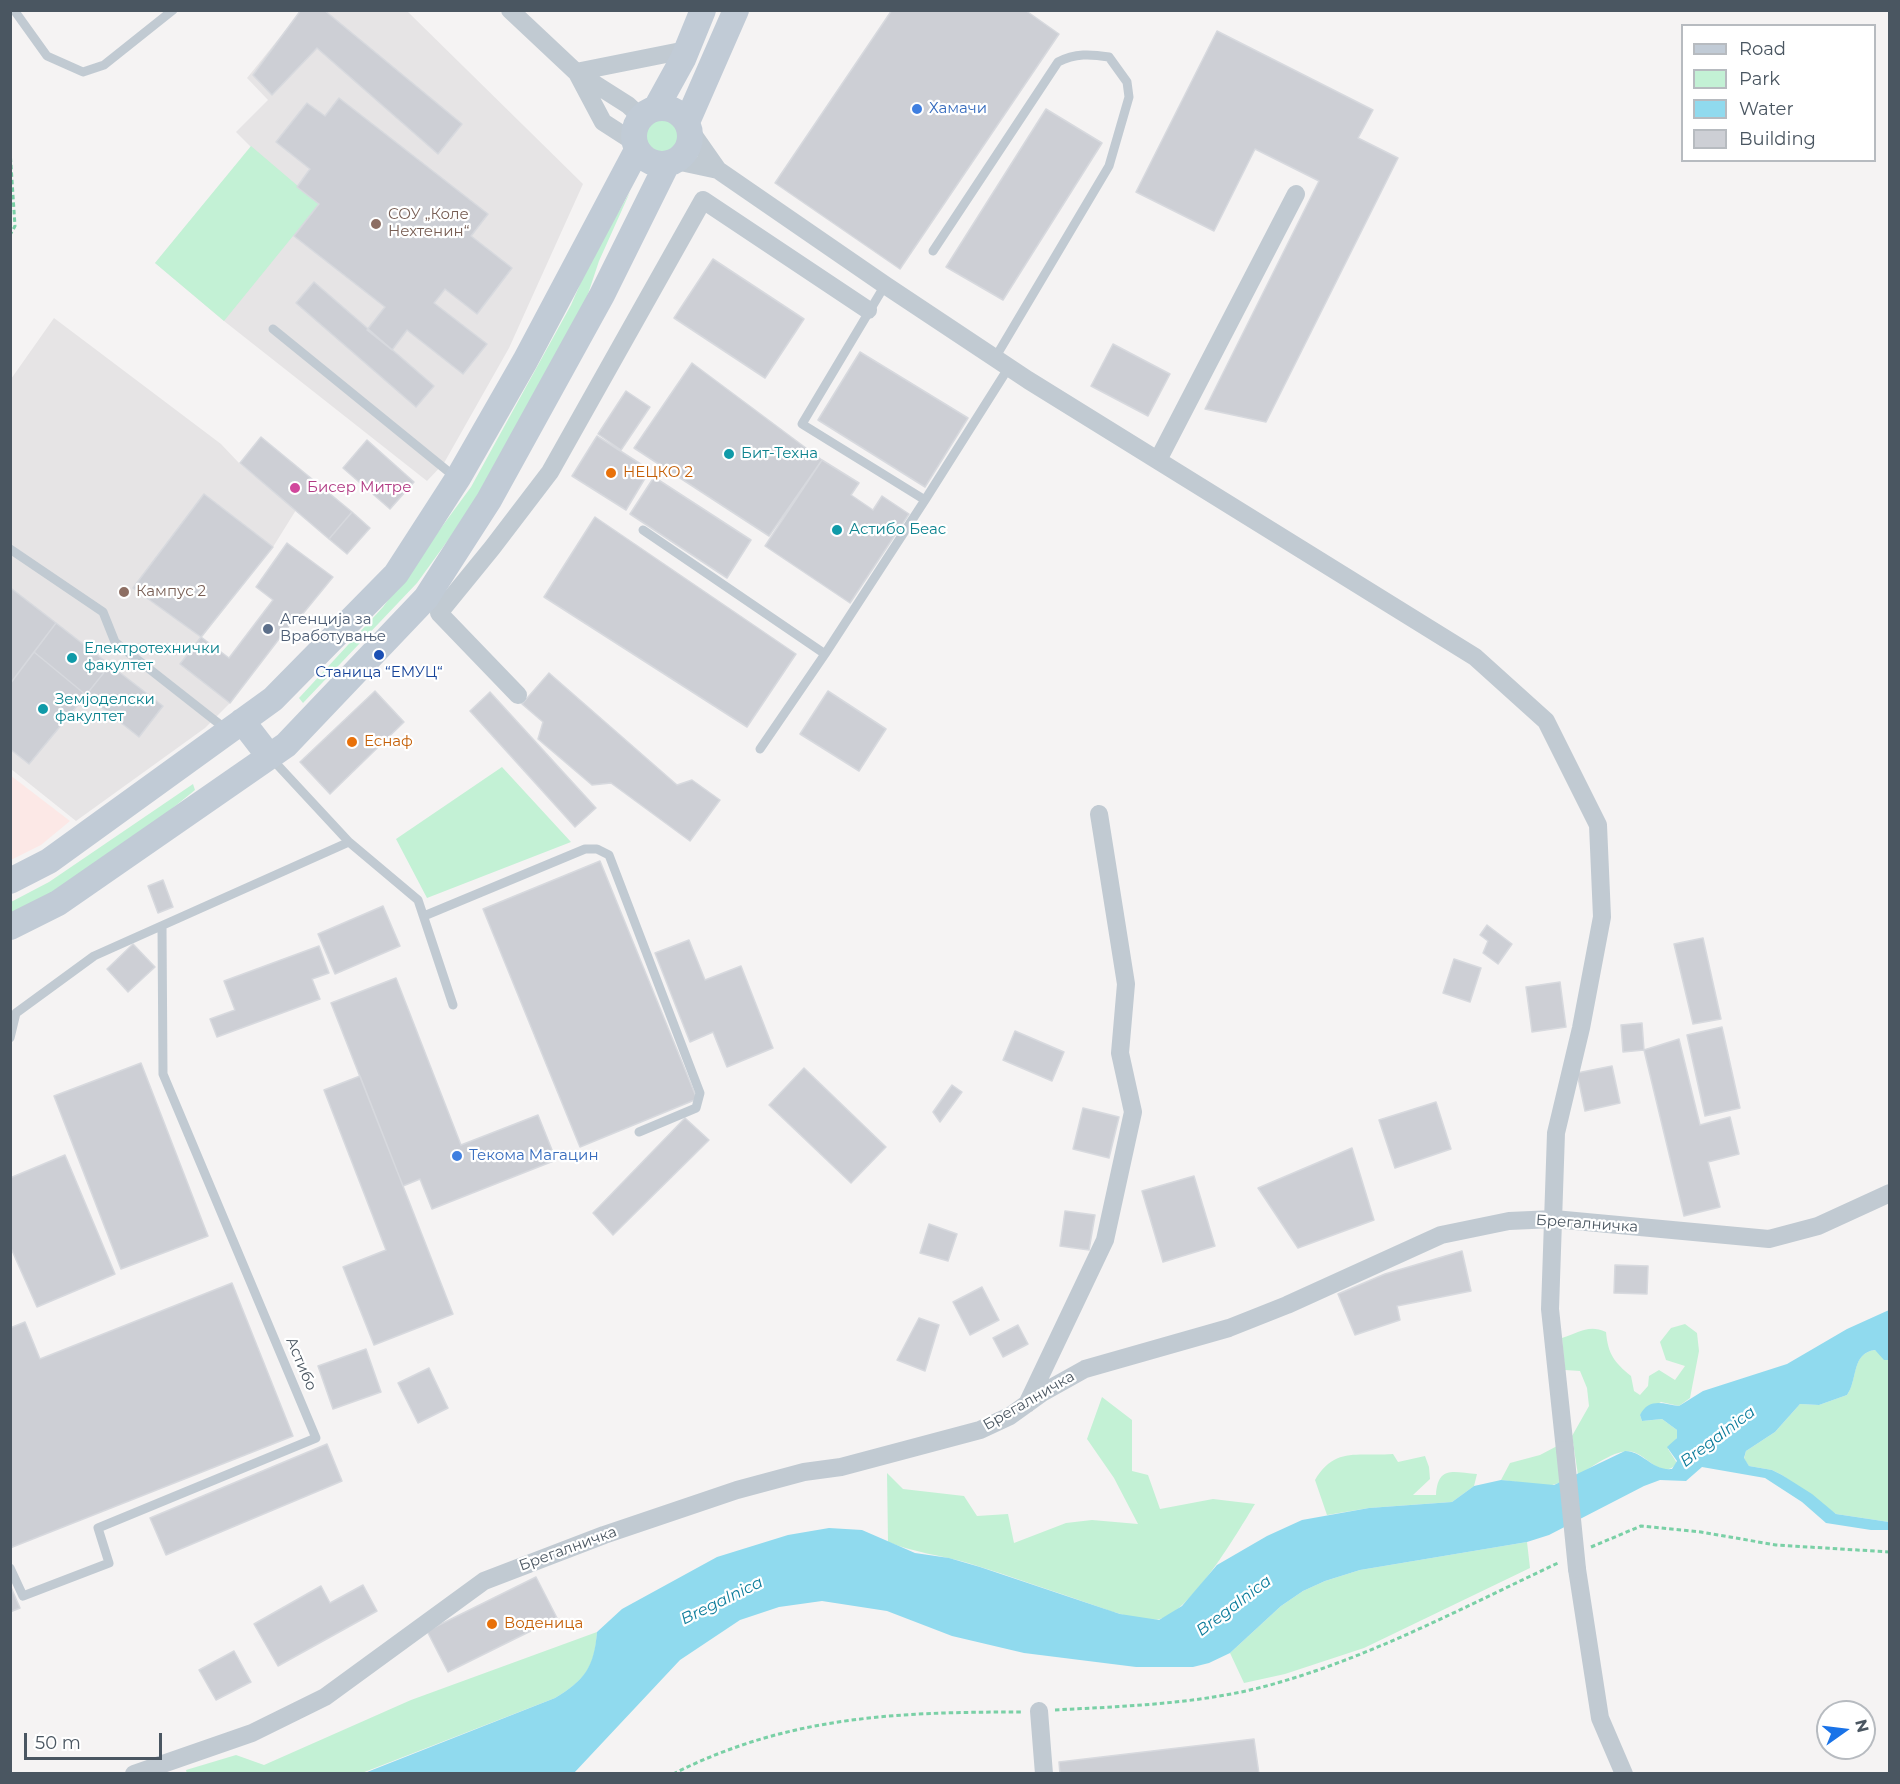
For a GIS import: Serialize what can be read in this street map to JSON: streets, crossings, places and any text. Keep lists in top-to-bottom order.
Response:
{
  "streets": {
    "street": ["Брегалничка"],
    "lane": ["Астибо"]
  },
  "water": ["Bregalnica"],
  "places": [
    "Хамачи",
    "СОУ „Коле Нехтенин“",
    "Бит-Техна",
    "НЕЦКО 2",
    "Бисер Митре",
    "Астибо Беас",
    "Кампус 2",
    "Агенција за Вработување",
    "Станица “ЕМУЦ“",
    "Електротехнички факултет",
    "Земјоделски факултет",
    "Еснаф",
    "Текома Магацин",
    "Воденица"
  ],
  "legend": [
    "Road",
    "Park",
    "Water",
    "Building"
  ],
  "scale_bar": "50 m",
  "north": "right"
}
